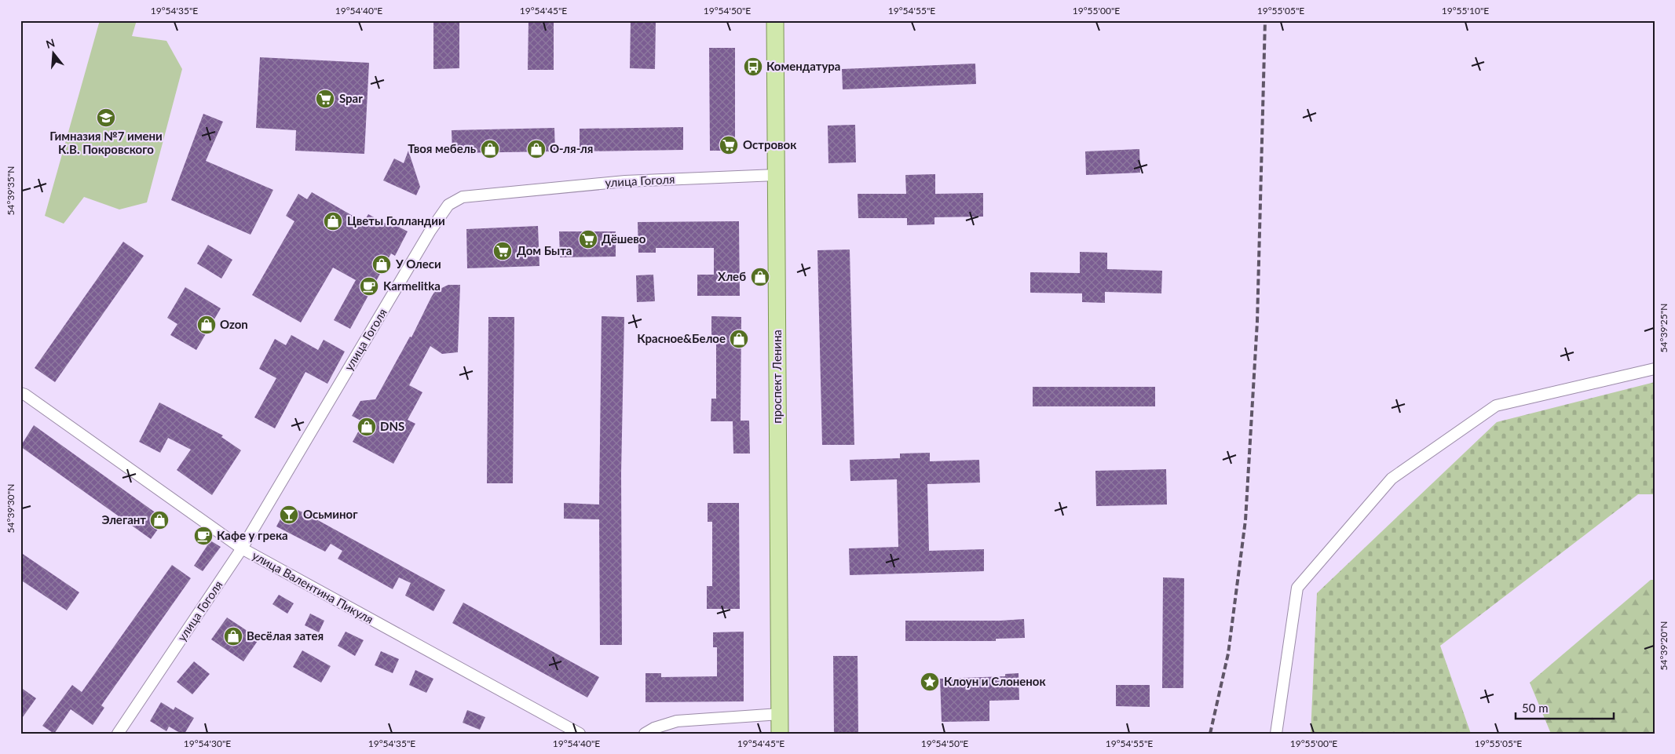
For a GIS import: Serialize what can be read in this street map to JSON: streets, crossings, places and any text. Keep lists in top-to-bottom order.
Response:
{
  "streets": {
    "main road": ["проспект Ленина"],
    "street": ["улица Гоголя", "улица Валентина Пикуля"]
  },
  "crossings": [
    ["улица Гоголя", "проспект Ленина"],
    ["улица Гоголя", "улица Валентина Пикуля"]
  ],
  "places": {
    "bus stop": ["Комендатура"],
    "supermarket": [
      "Spar",
      "Островок",
      "Дёшево",
      "Дом Быта"
    ],
    "school or university": ["Гимназия №7 имени К.В. Покровского"],
    "shop": [
      "Твоя мебель",
      "О-ля-ля",
      "Цветы Голландии",
      "У Олеси",
      "Хлеб",
      "Ozon",
      "Красное&Белое",
      "DNS",
      "Элегант",
      "Весёлая затея"
    ],
    "cafe": ["Karmelitka", "Кафе у грека"],
    "bar": ["Осьминог"],
    "place": ["Клоун и Слоненок"]
  },
  "scale_bar": "50 m",
  "north": "top",
  "coordinates": [
    "19°54'35\"E",
    "19°54'40\"E",
    "19°54'45\"E",
    "19°54'50\"E",
    "19°54'55\"E",
    "19°55'00\"E",
    "19°55'05\"E",
    "19°55'10\"E",
    "54°39'35\"N",
    "54°39'25\"N",
    "54°39'30\"N",
    "54°39'20\"N",
    "19°54'30\"E"
  ]
}
